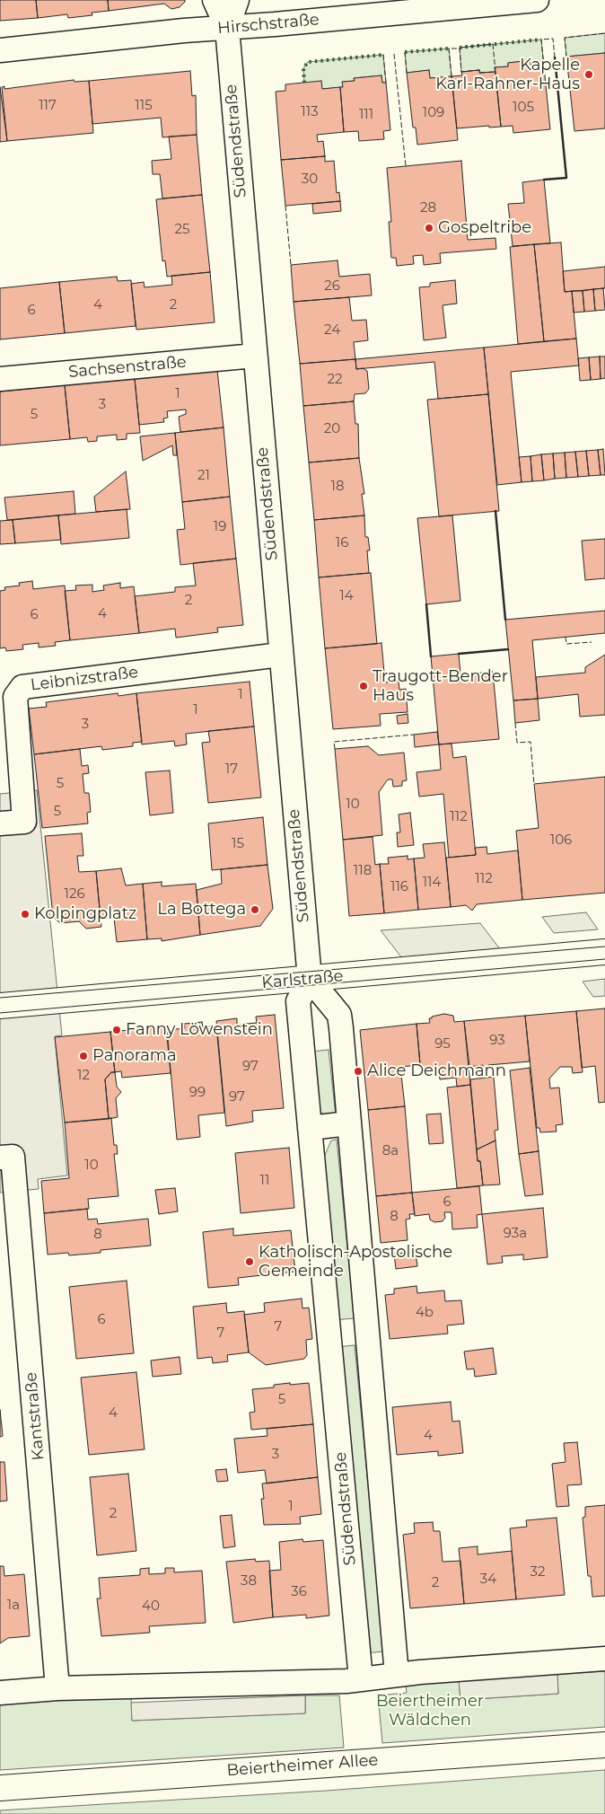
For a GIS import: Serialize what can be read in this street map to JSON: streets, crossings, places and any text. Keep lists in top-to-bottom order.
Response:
{
  "streets": {
    "main road": ["Karlstraße", "Beiertheimer Allee"],
    "street": [
      "Hirschstraße",
      "Südendstraße",
      "Sachsenstraße",
      "Leibnizstraße",
      "Kantstraße"
    ]
  },
  "crossings": [
    ["Hirschstraße", "Südendstraße"],
    ["Südendstraße", "Sachsenstraße"],
    ["Südendstraße", "Leibnizstraße"],
    ["Südendstraße", "Karlstraße"]
  ],
  "parks": ["Beiertheimer Wäldchen"],
  "places": [
    "Kapelle Karl-Rahner-Haus",
    "Gospeltribe",
    "Traugott-Bender Haus",
    "La Bottega",
    "Kolpingplatz",
    "Fanny Löwenstein",
    "Panorama",
    "Alice Deichmann",
    "Katholisch-Apostolische Gemeinde"
  ],
  "house_numbers": [
    "117",
    "115",
    "105",
    "113",
    "109",
    "111",
    "30",
    "28",
    "25",
    "26",
    "4",
    "2",
    "6",
    "24",
    "22",
    "1",
    "3",
    "5",
    "20",
    "21",
    "18",
    "19",
    "16",
    "14",
    "2",
    "4",
    "6",
    "1",
    "1",
    "3",
    "17",
    "5",
    "10",
    "5",
    "112",
    "106",
    "15",
    "118",
    "112",
    "114",
    "116",
    "126",
    "93",
    "95",
    "97",
    "12",
    "99",
    "97",
    "8a",
    "10",
    "11",
    "6",
    "8",
    "93a",
    "8",
    "4b",
    "6",
    "7",
    "7",
    "5",
    "4",
    "4",
    "3",
    "1",
    "2",
    "32",
    "34",
    "38",
    "2",
    "36",
    "1a",
    "40"
  ]
}
